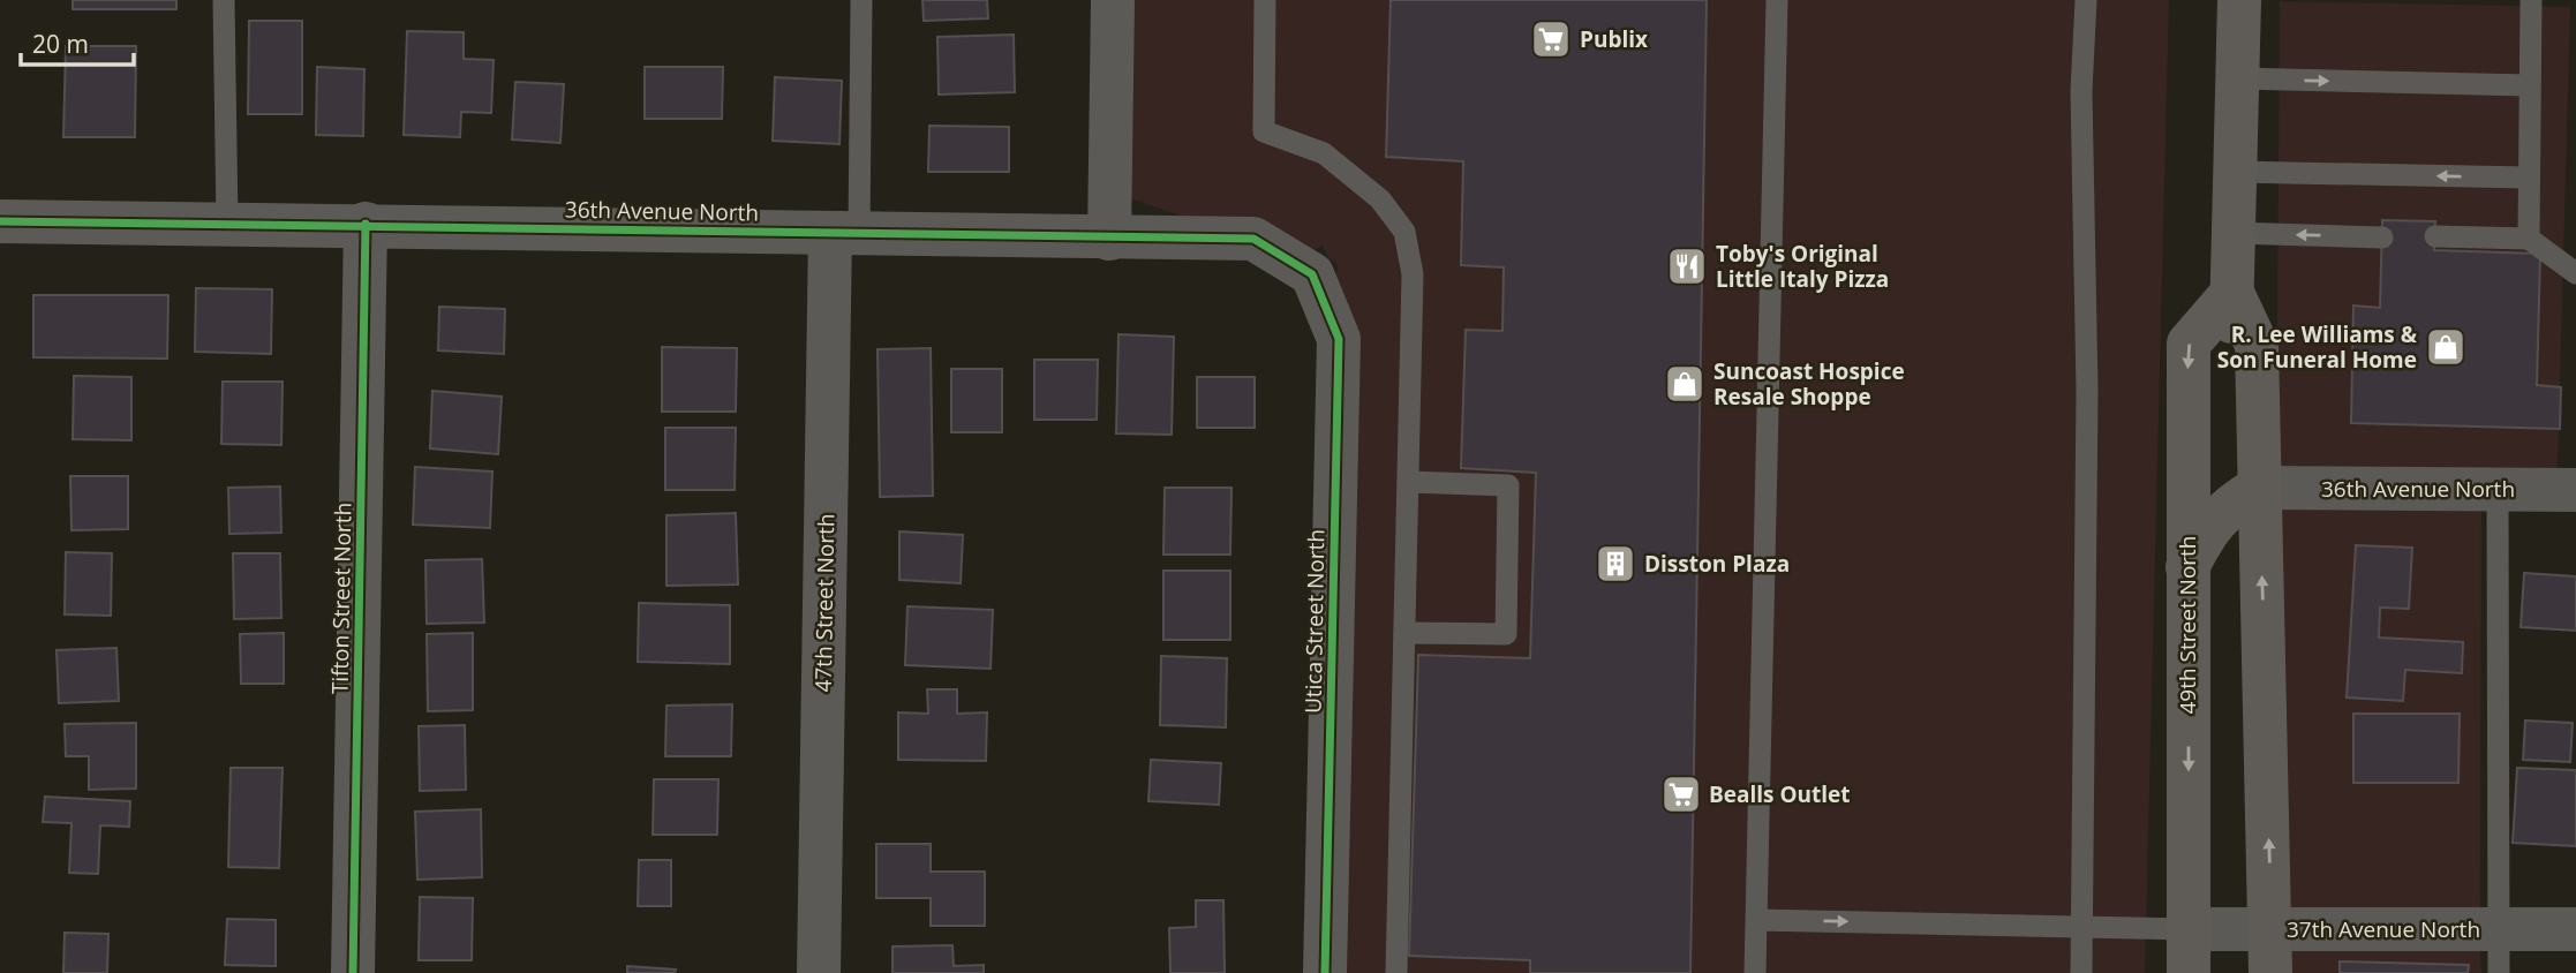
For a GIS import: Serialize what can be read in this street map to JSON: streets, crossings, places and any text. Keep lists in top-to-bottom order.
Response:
{
  "streets": {
    "main road": ["49th Street North"],
    "street": [
      "36th Avenue North",
      "Tifton Street North",
      "47th Street North",
      "Utica Street North",
      "37th Avenue North"
    ]
  },
  "crossings": [
    ["36th Avenue North", "Tifton Street North"],
    ["36th Avenue North", "47th Street North"],
    ["36th Avenue North", "Utica Street North"],
    ["49th Street North", "37th Avenue North"]
  ],
  "places": {
    "supermarket": ["Publix", "Bealls Outlet"],
    "restaurant": ["Toby's Original Little Italy Pizza"],
    "shop": ["R. Lee Williams & Son Funeral Home", "Suncoast Hospice Resale Shoppe"],
    "building": ["Disston Plaza"]
  },
  "scale_bar": "20 m"
}
